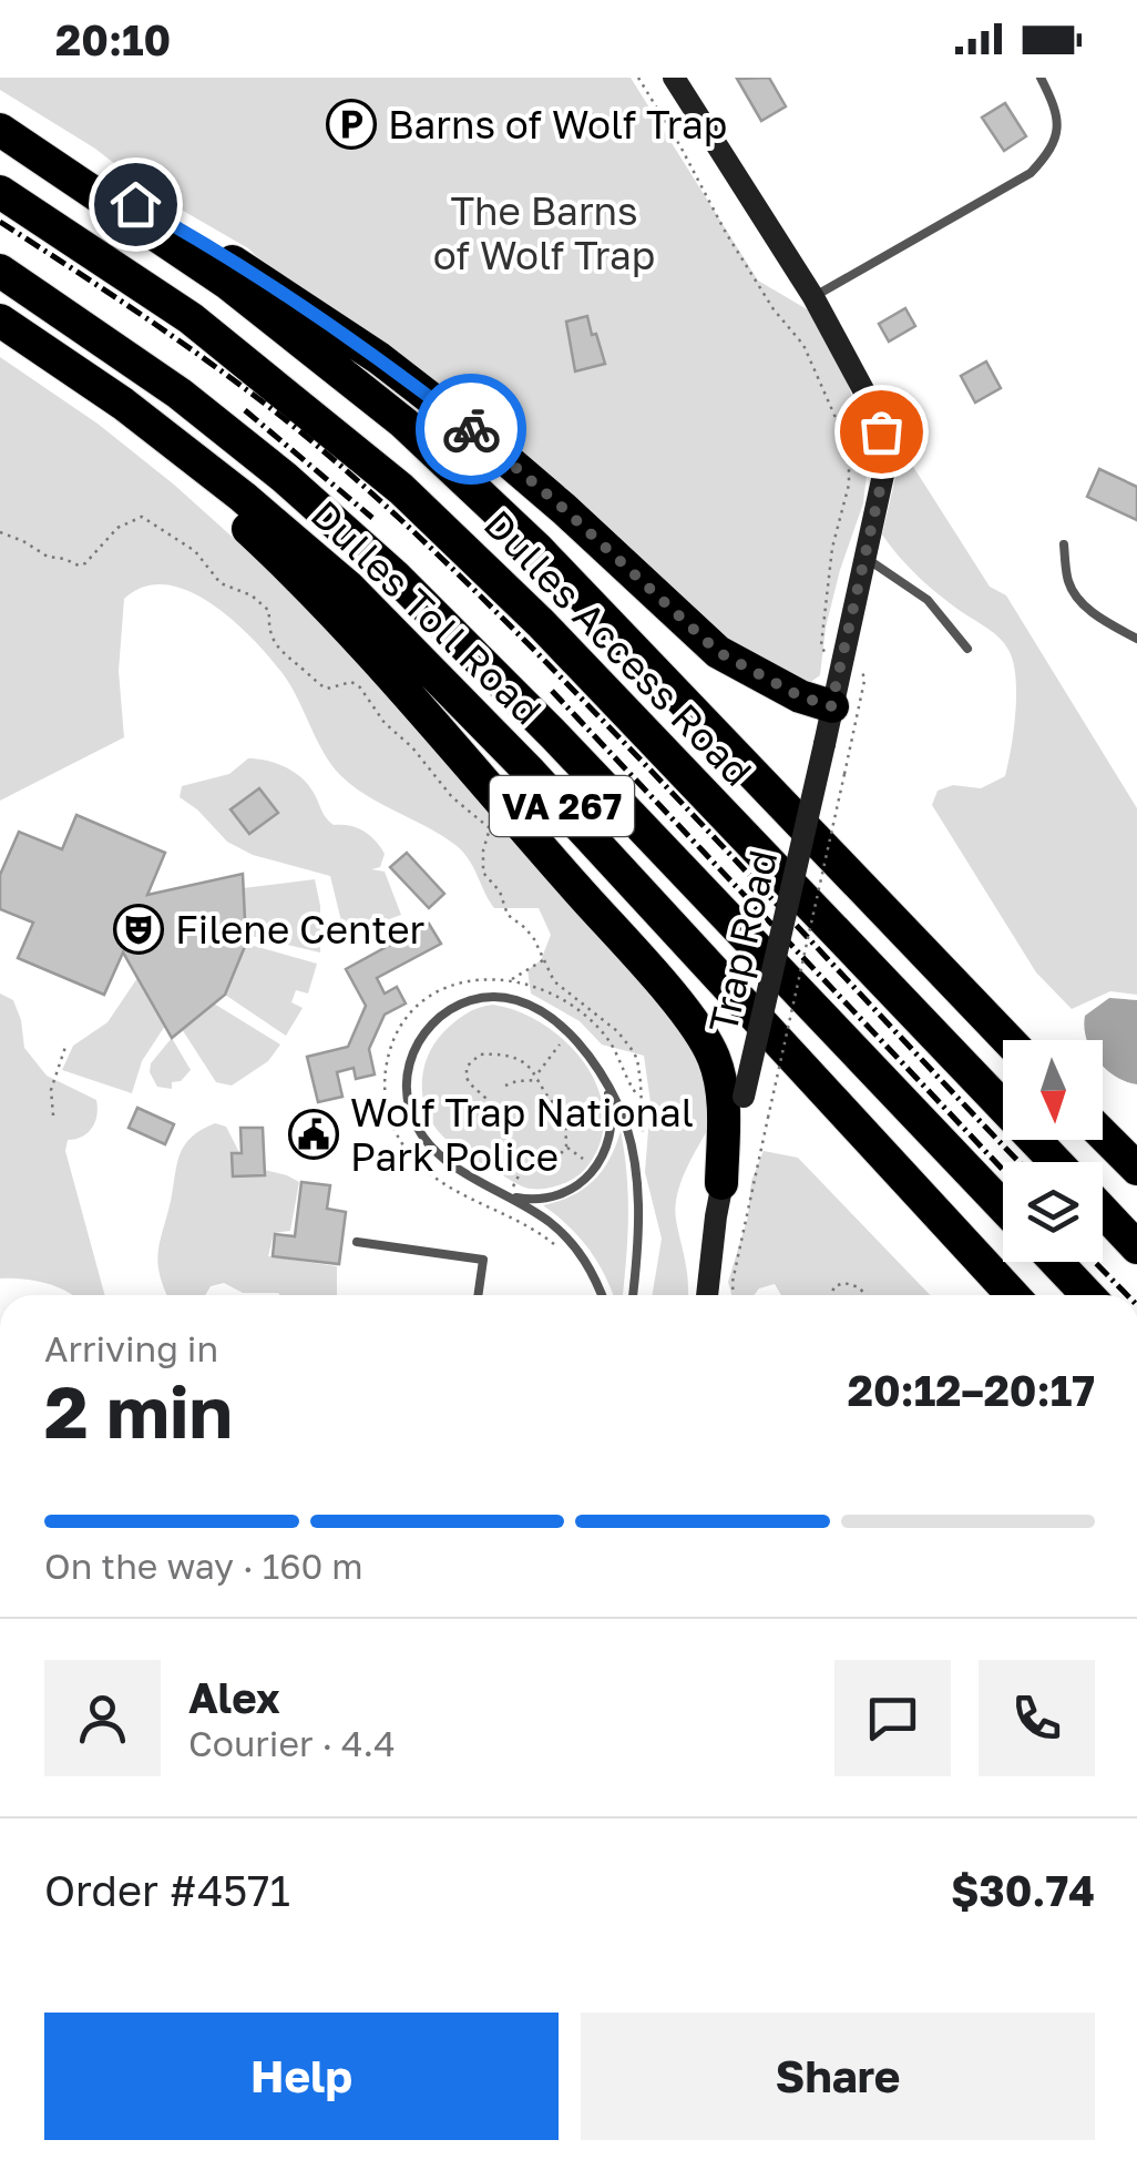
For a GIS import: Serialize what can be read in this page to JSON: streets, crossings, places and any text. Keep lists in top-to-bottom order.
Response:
{
  "streets": {
    "highway": ["Dulles Toll Road", "Dulles Access Road", "VA 267"],
    "main road": ["Trap Road"]
  },
  "parks": ["The Barns of Wolf Trap"],
  "places": {
    "parking": ["Barns of Wolf Trap"],
    "theatre": ["Filene Center"],
    "public building": ["Wolf Trap National Park Police"]
  },
  "north": "bottom",
  "page": {
    "status": "20:10",
    "heading": ["2 min", "Arriving in", "20:12–20:17"],
    "panel": [
      "Alex",
      "Courier · 4.4",
      "Order #4571",
      "$30.74"
    ],
    "bar": "On the way · 160 m",
    "buttons": ["Help", "Share"]
  }
}
